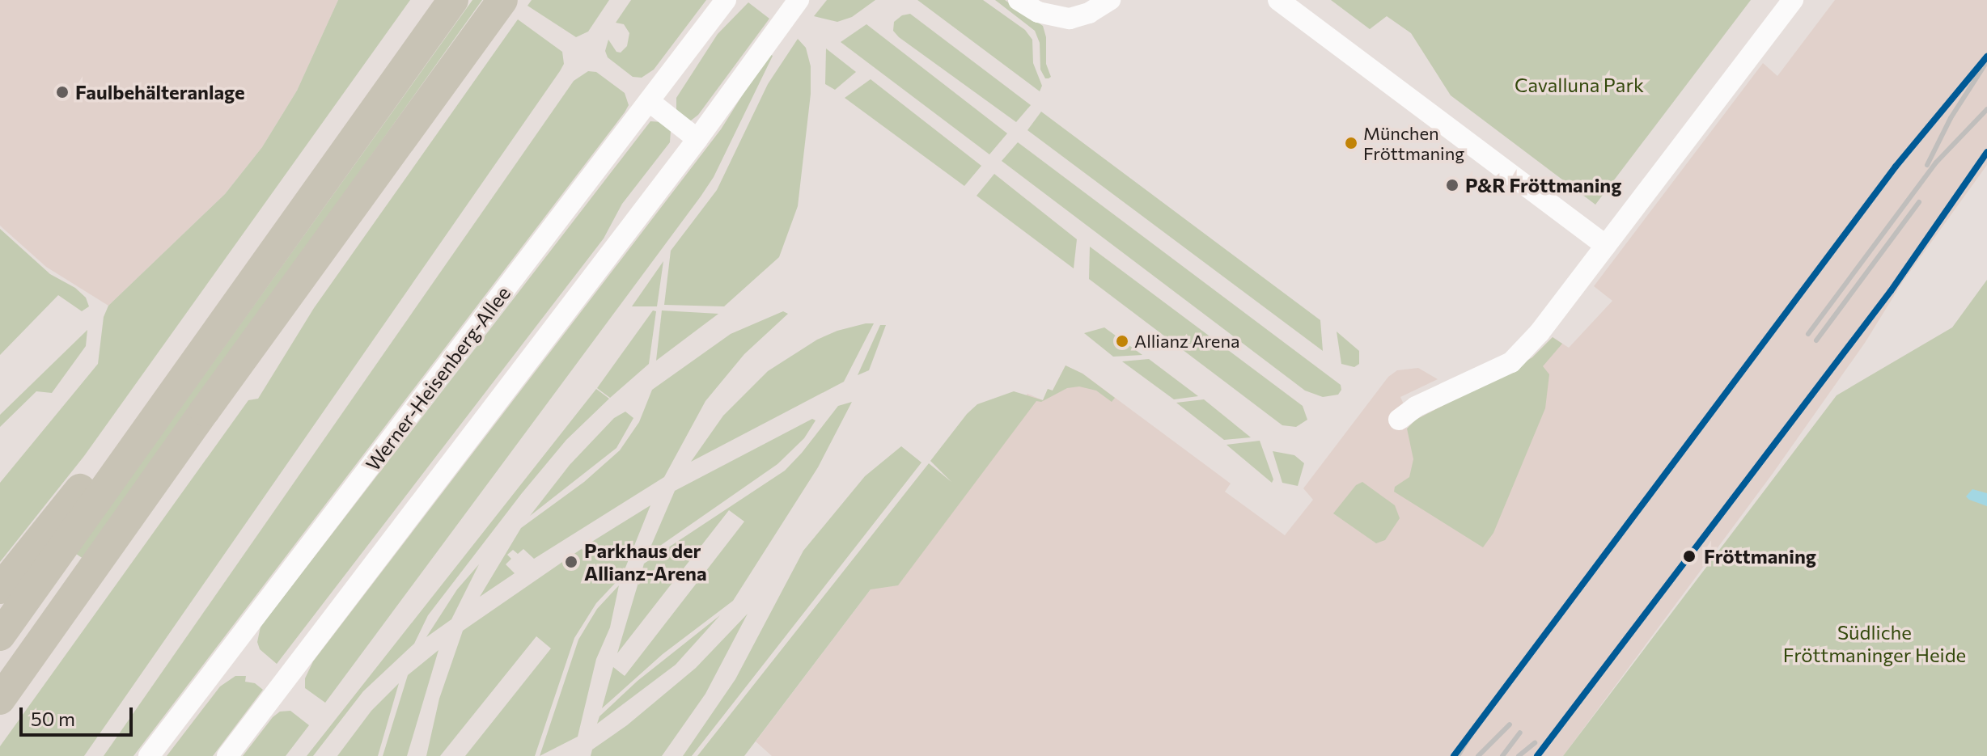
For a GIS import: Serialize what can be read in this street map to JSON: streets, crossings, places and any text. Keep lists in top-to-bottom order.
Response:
{
  "streets": {
    "street": ["Werner-Heisenberg-Allee"]
  },
  "parks": ["Cavalluna Park", "Südliche Fröttmaninger Heide"],
  "places": [
    "Faulbehälteranlage",
    "München Fröttmaning",
    "P&R Fröttmaning",
    "Allianz Arena",
    "Fröttmaning",
    "Parkhaus der Allianz-Arena"
  ],
  "scale_bar": "50 m"
}
